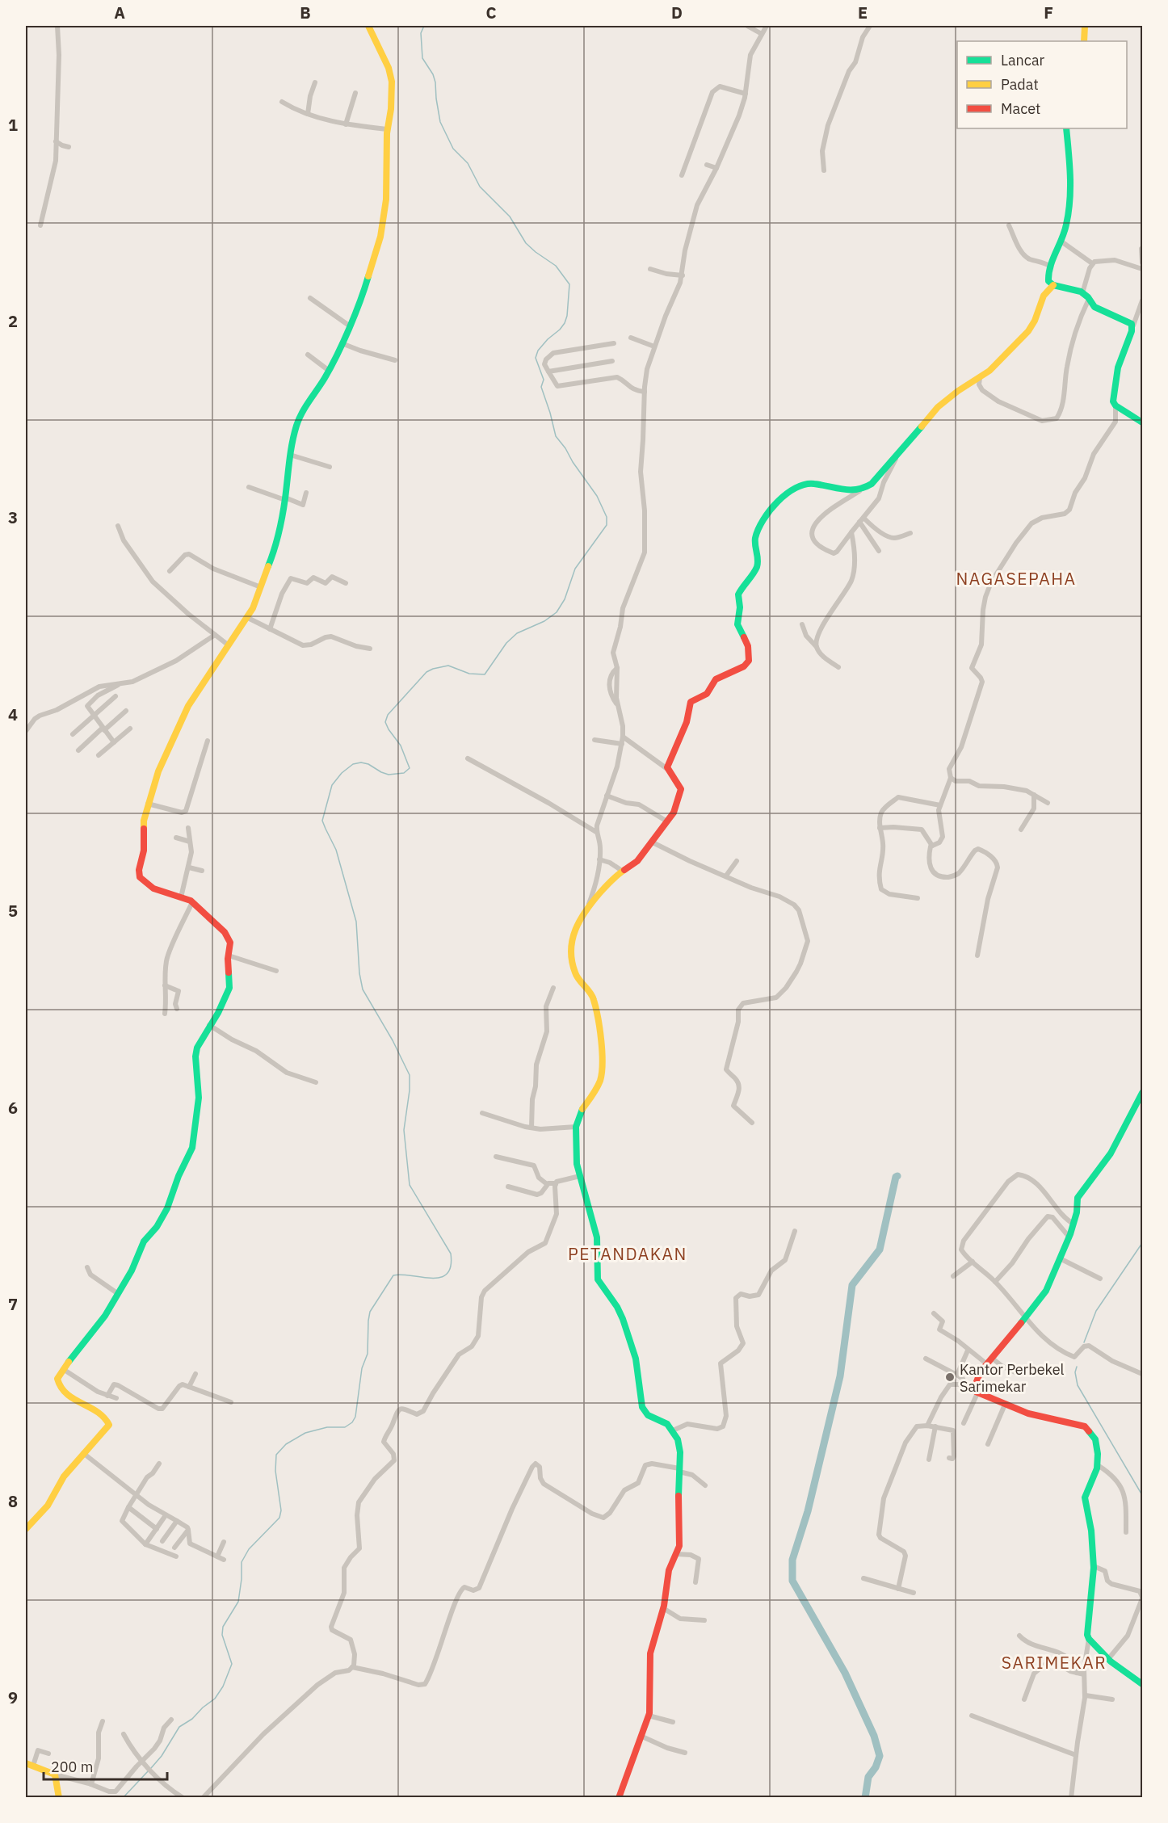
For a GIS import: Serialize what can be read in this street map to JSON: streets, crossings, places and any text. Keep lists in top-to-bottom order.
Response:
{
  "districts": ["NAGASEPAHA", "PETANDAKAN", "SARIMEKAR"],
  "places": ["Kantor Perbekel Sarimekar"],
  "legend": ["Lancar", "Padat", "Macet"],
  "scale_bar": "200 m",
  "grid": {
    "columns": [
      "A",
      "B",
      "C",
      "D",
      "E",
      "F"
    ],
    "rows": [
      "1",
      "2",
      "3",
      "4",
      "5",
      "6",
      "7",
      "8",
      "9"
    ]
  }
}
